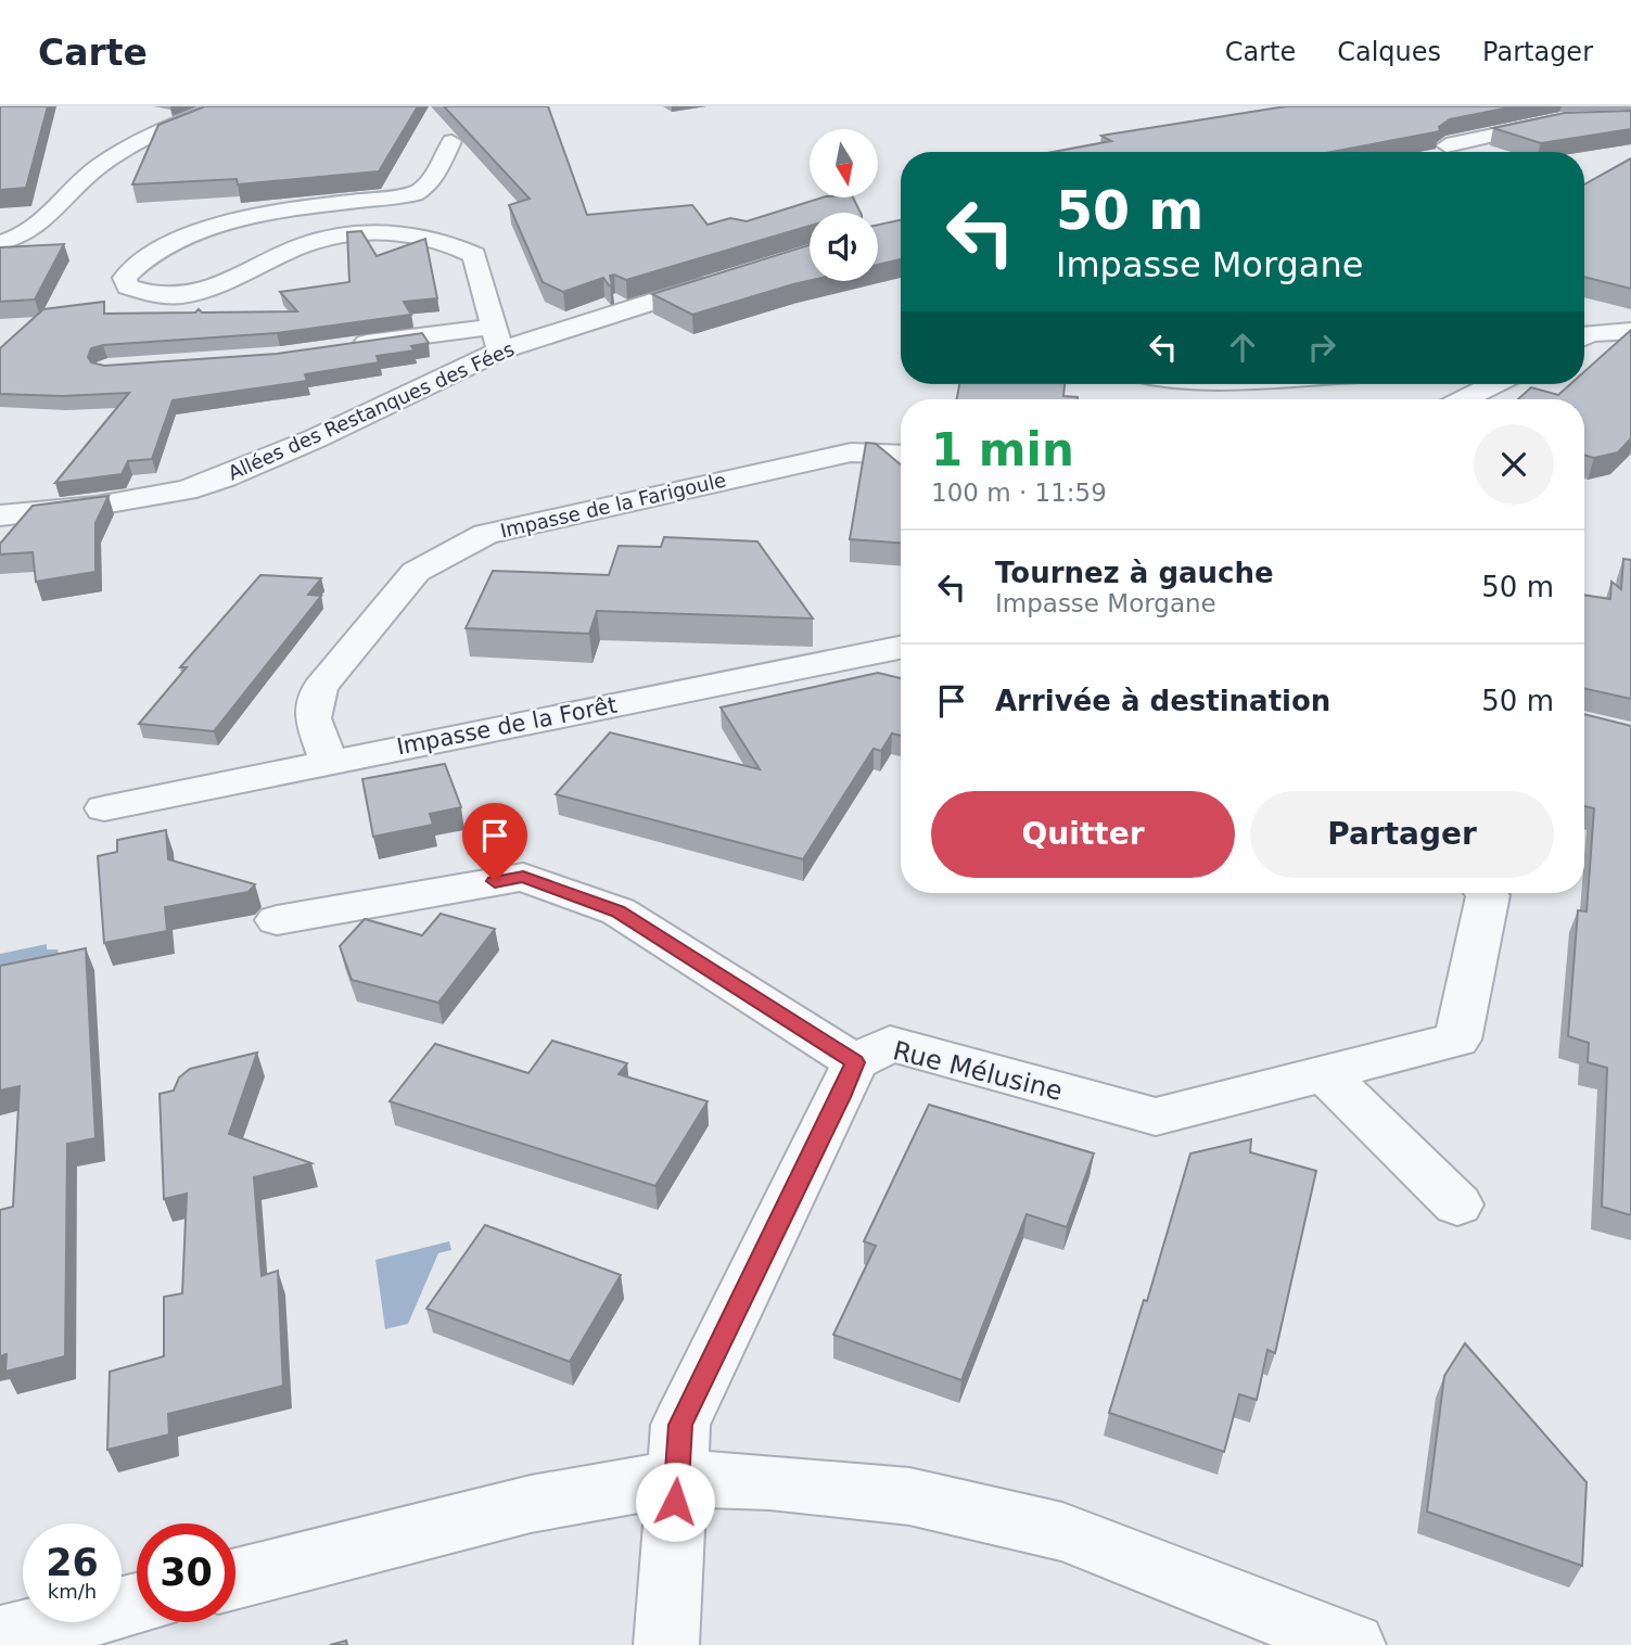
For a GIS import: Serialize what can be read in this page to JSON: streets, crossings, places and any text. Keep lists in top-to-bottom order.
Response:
{
  "streets": {
    "street": [
      "Allées des Restanques des Fées",
      "Impasse de la Farigoule",
      "Impasse de la Forêt",
      "Rue Mélusine"
    ]
  },
  "crossings": [
    ["Impasse de la Farigoule", "Impasse de la Forêt"]
  ],
  "north": "bottom",
  "page": {
    "header": "Carte",
    "nav": ["Carte", "Calques", "Partager"],
    "turn": ["50 m", "Impasse Morgane"],
    "heading": ["1 min", "100 m · 11:59"],
    "list": [
      {
        "name": "Tournez à gauche",
        "note": "Impasse Morgane",
        "value": "50 m"
      },
      {
        "name": "Arrivée à destination",
        "value": "50 m"
      }
    ],
    "buttons": ["Quitter", "Partager"],
    "speed": "26 km/h",
    "limit": "30"
  }
}
